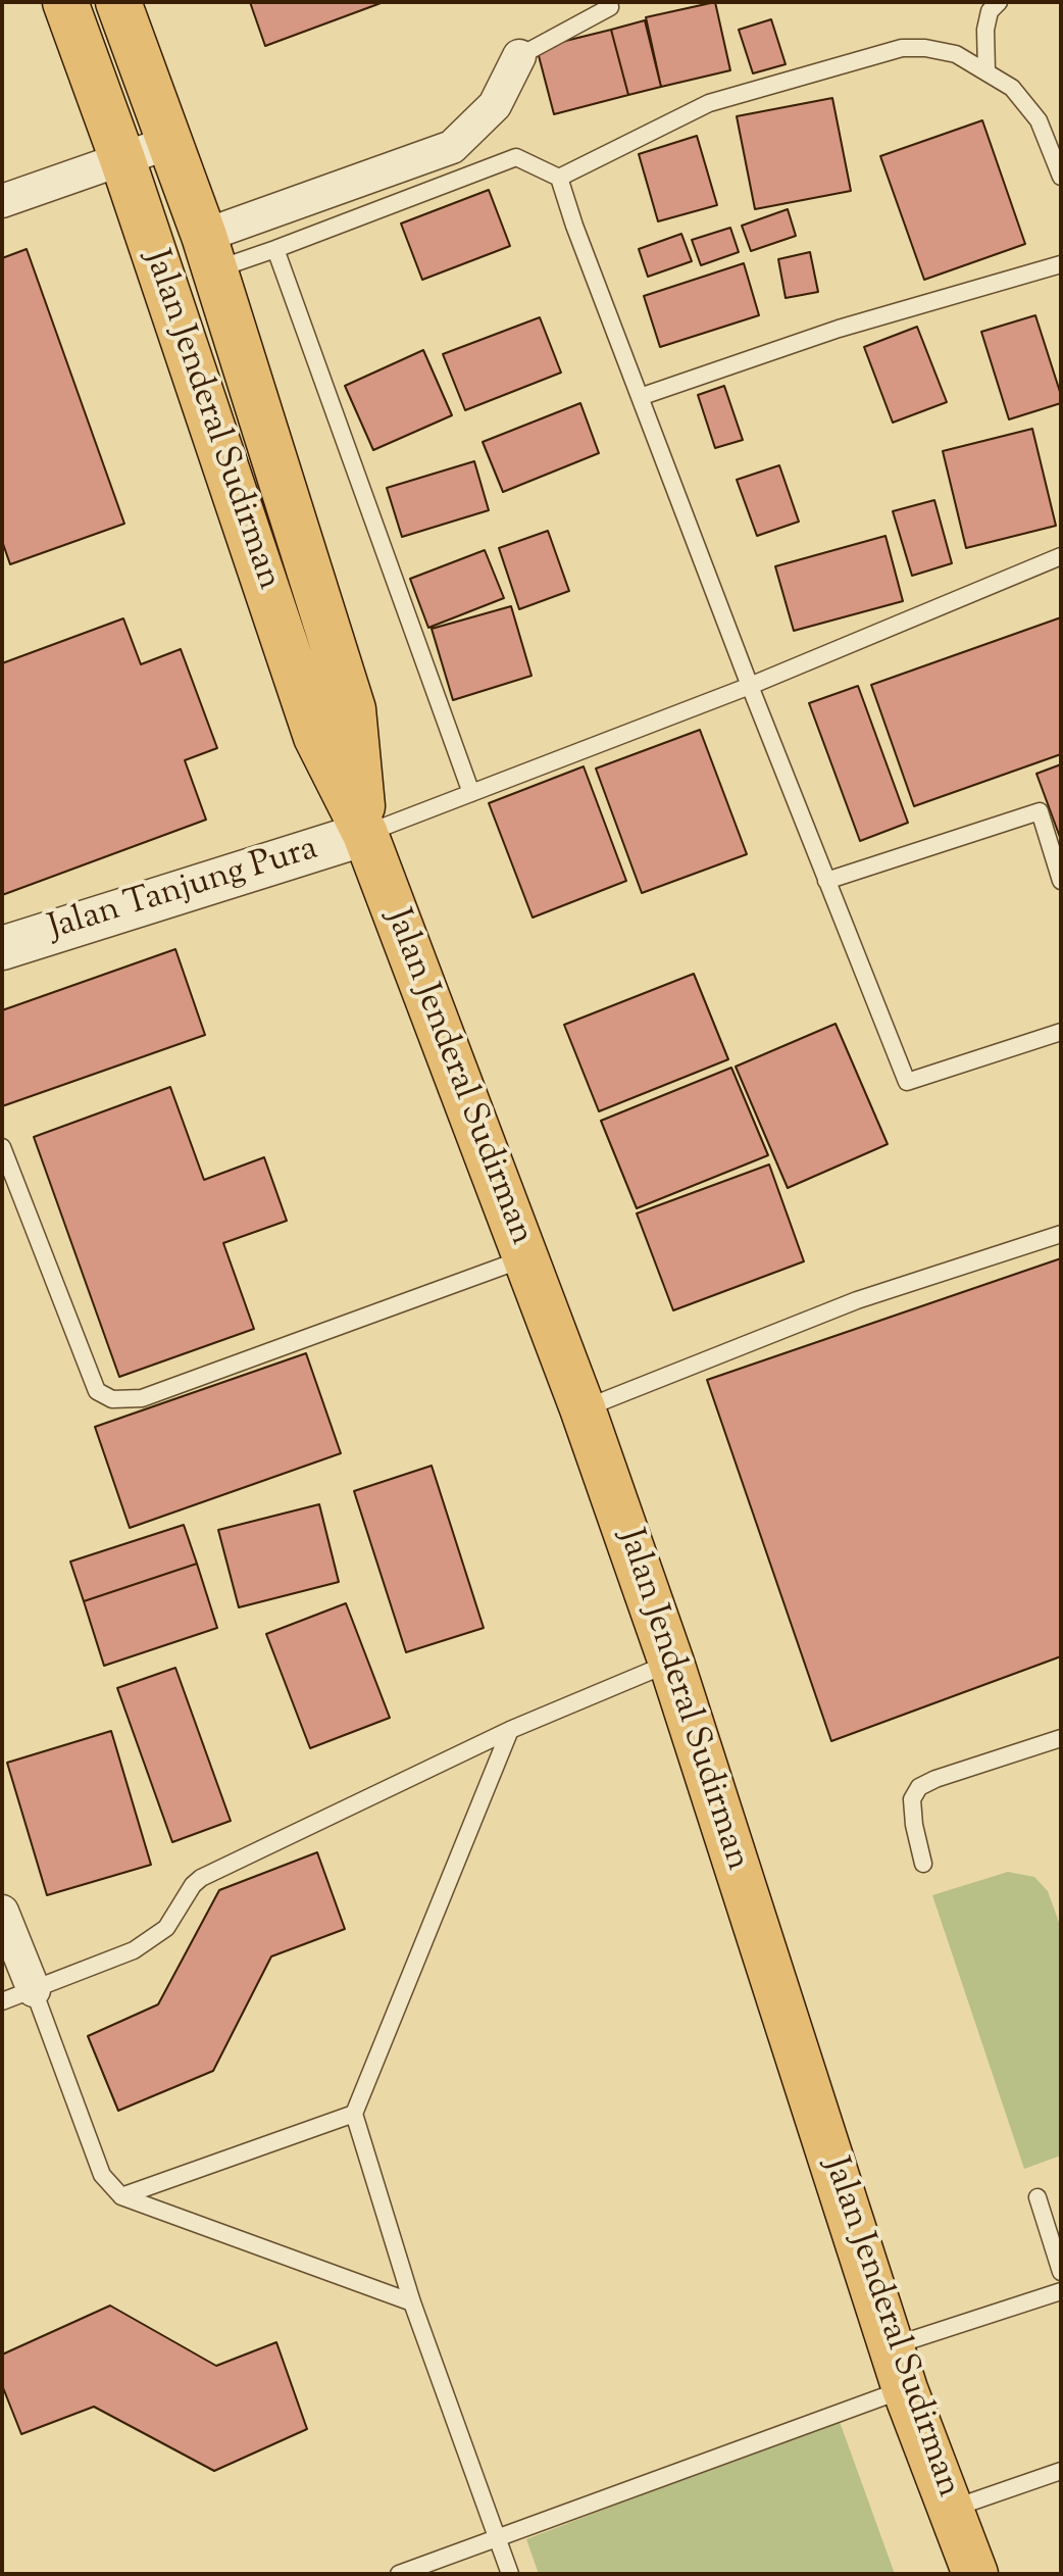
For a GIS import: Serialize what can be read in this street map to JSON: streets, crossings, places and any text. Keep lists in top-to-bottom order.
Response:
{
  "streets": {
    "highway": ["Jalan Jenderal Sudirman"],
    "street": ["Jalan Tanjung Pura"]
  },
  "crossings": [
    ["Jalan Jenderal Sudirman", "Jalan Tanjung Pura"]
  ]
}
